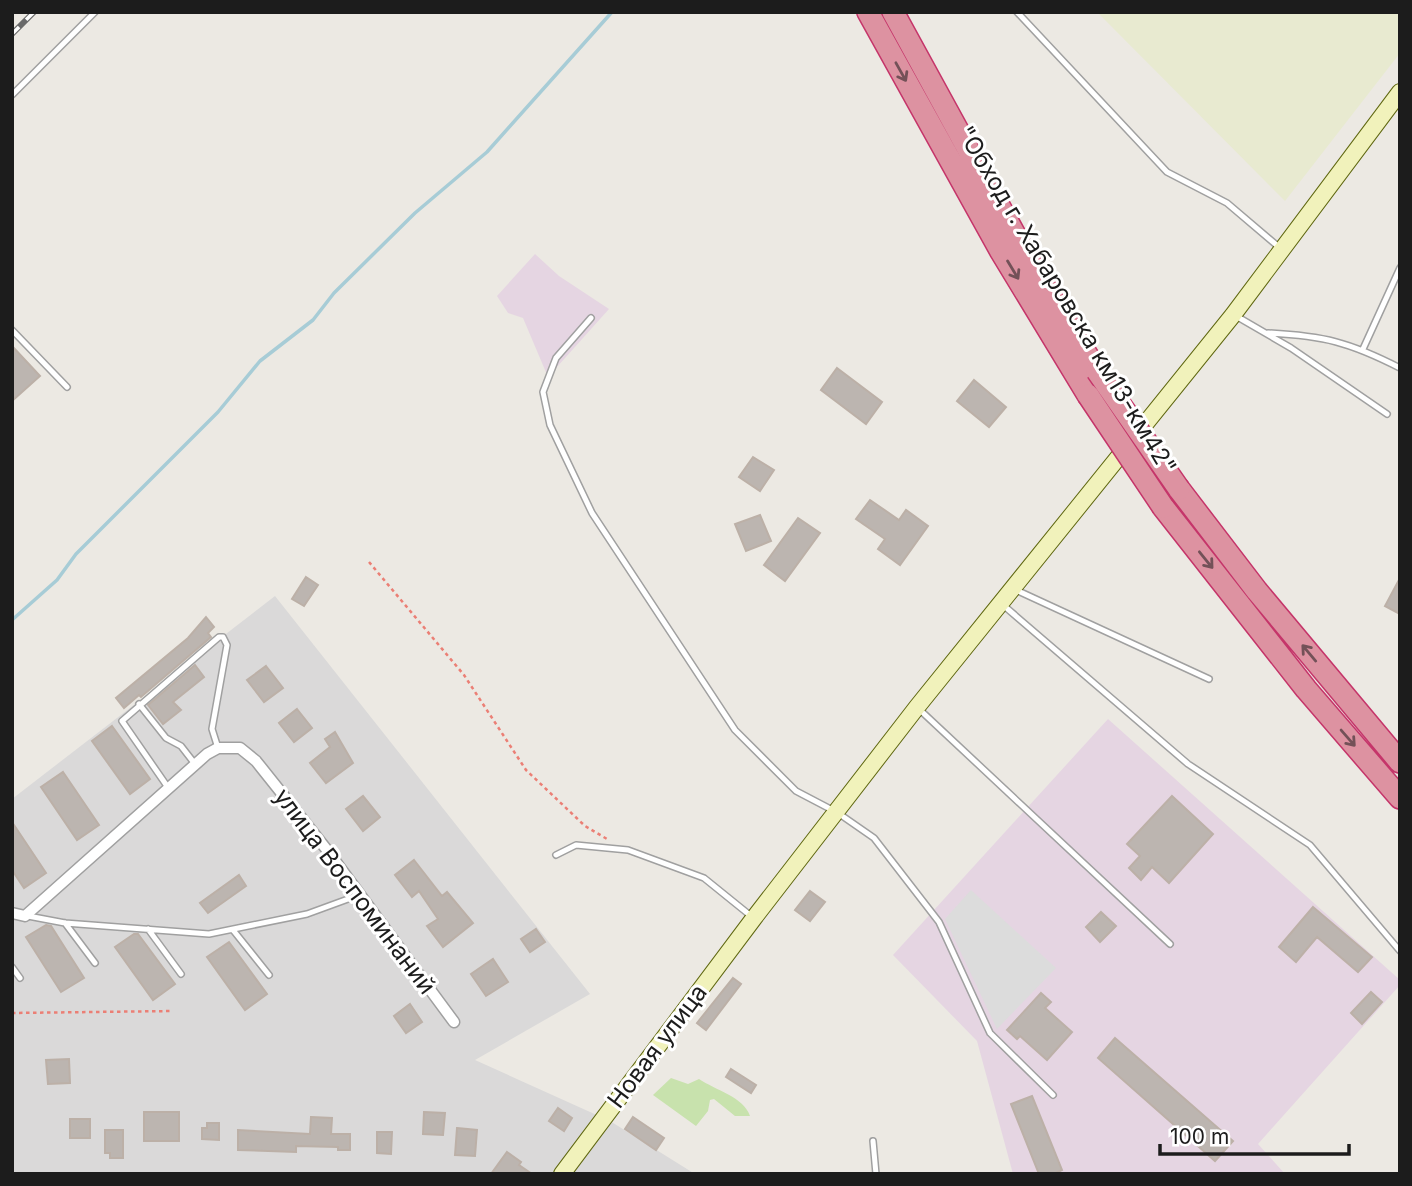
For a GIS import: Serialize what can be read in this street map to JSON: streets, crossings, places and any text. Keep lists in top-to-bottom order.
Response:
{
  "streets": {
    "highway": ["\"Обход г. Хабаровска км13-км42\""],
    "main road": ["Новая улица"],
    "street": ["улица Воспоминаний"]
  },
  "scale_bar": "100 m"
}
